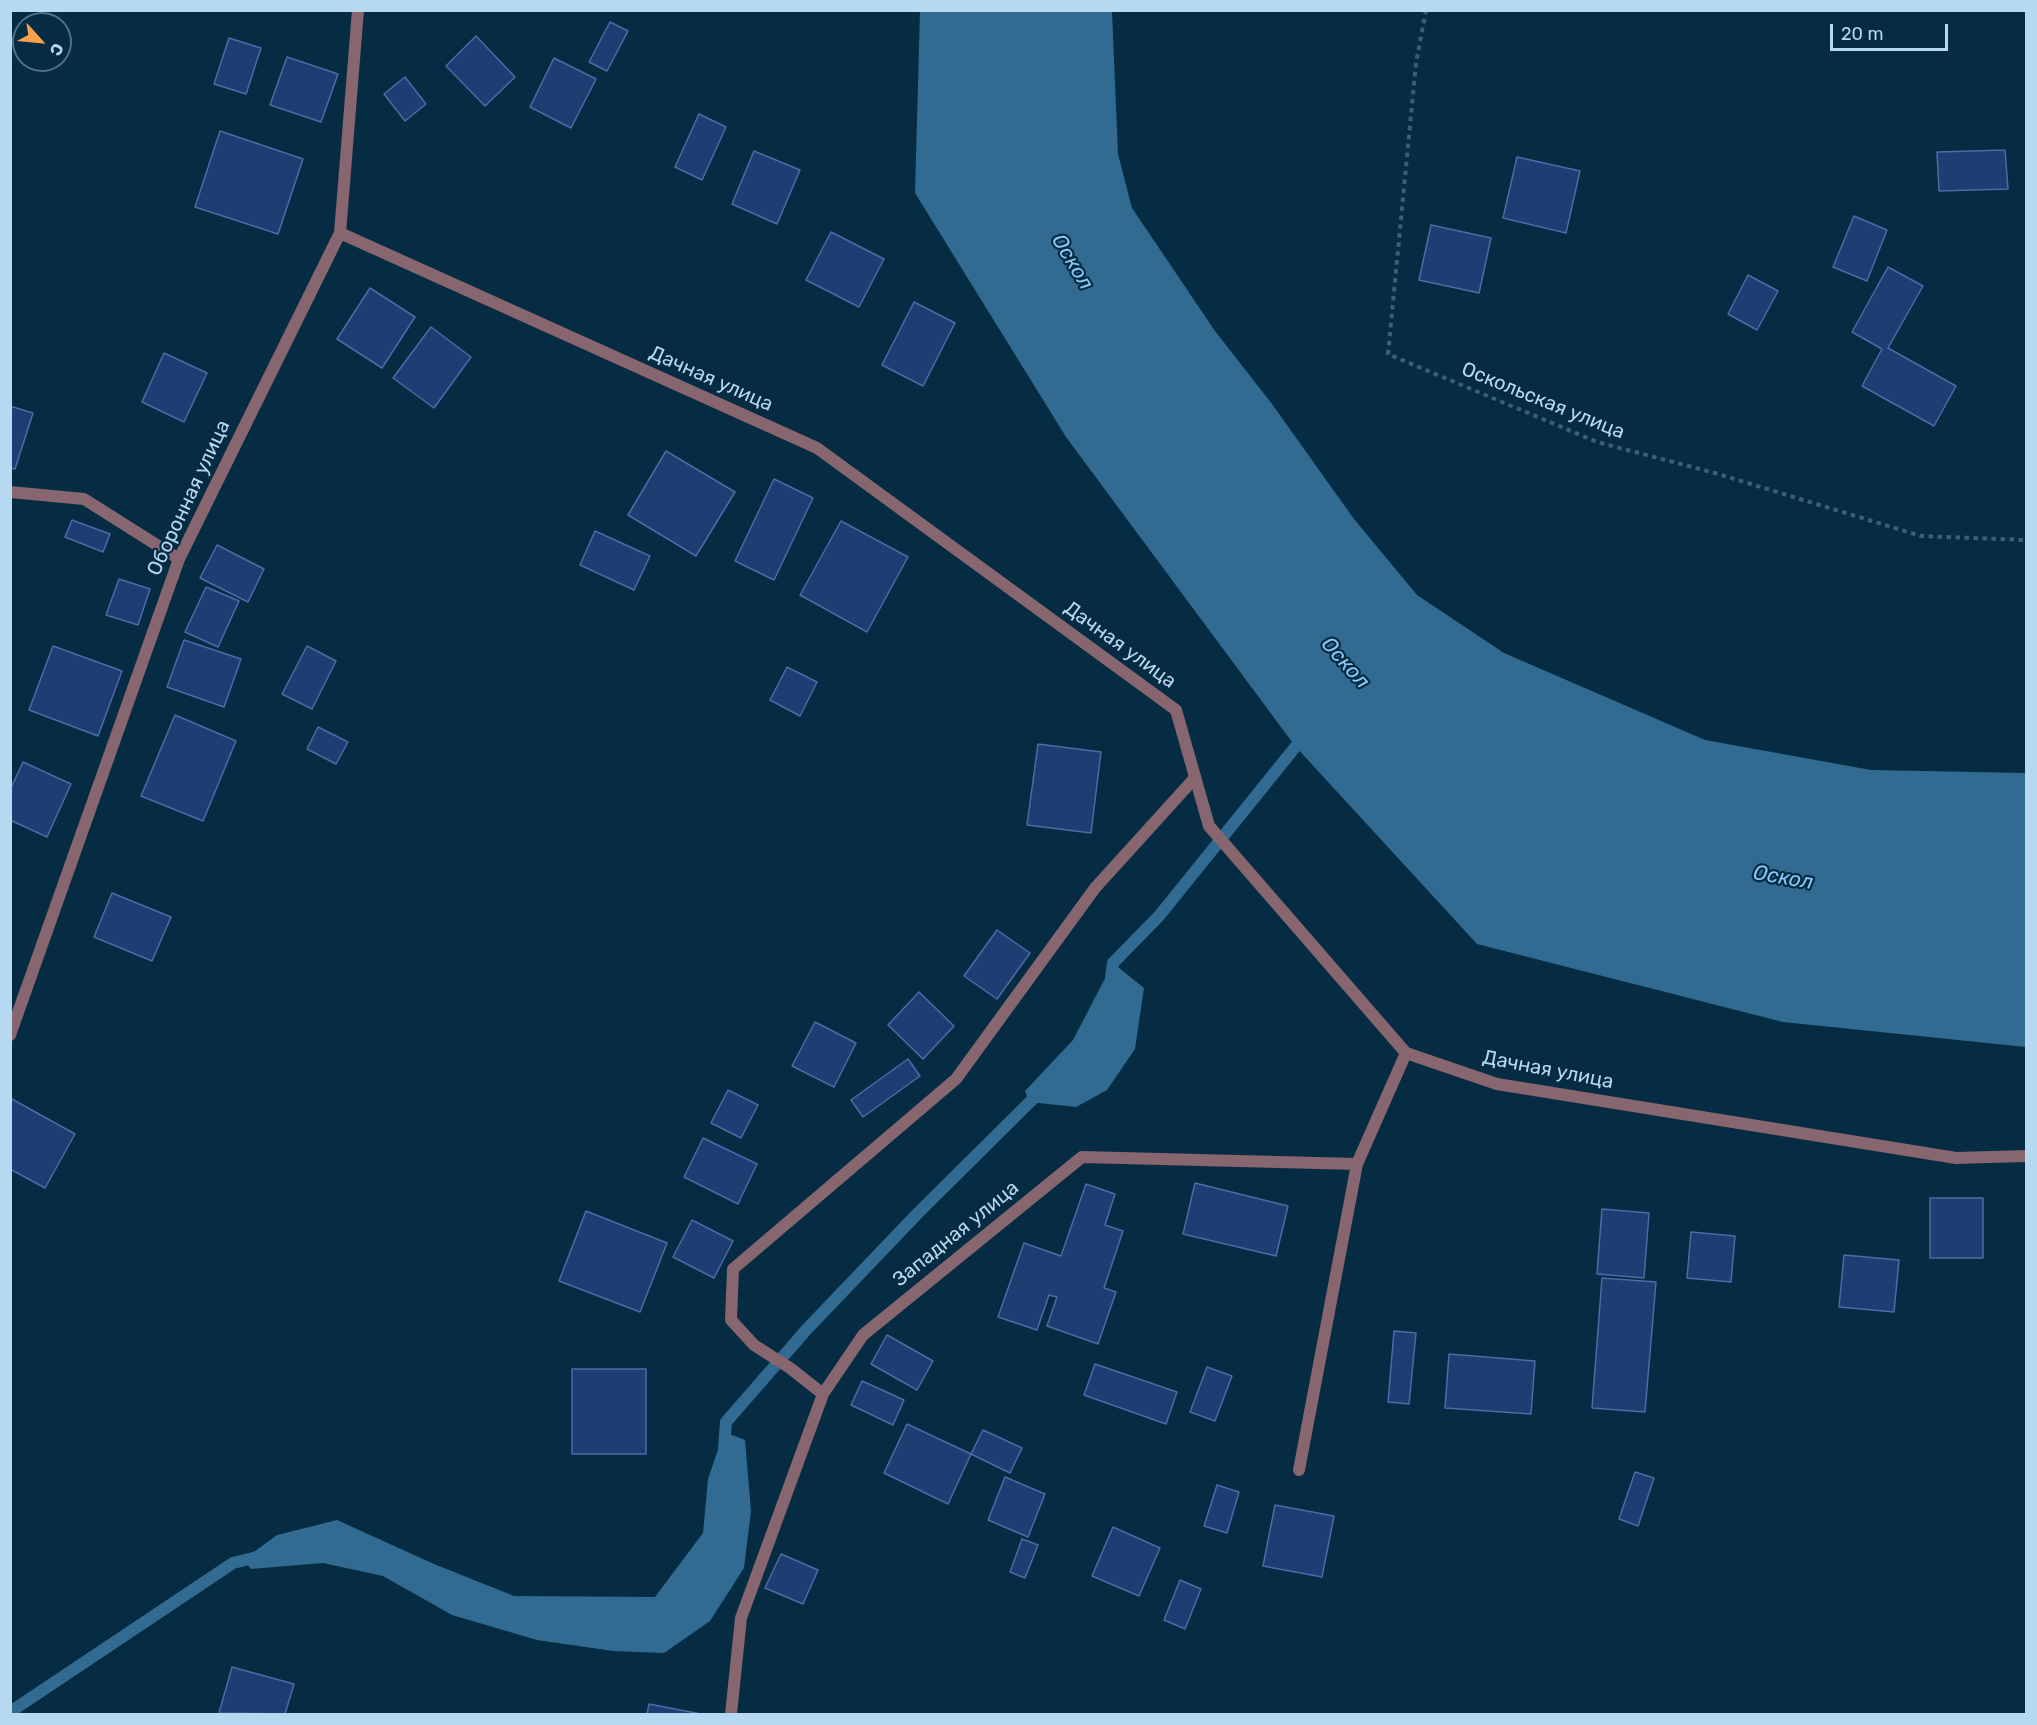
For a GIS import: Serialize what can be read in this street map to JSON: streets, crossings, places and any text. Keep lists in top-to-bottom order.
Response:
{
  "streets": {
    "street": ["Дачная улица", "Оборонная улица", "Западная улица"],
    "path": ["Оскольская улица"]
  },
  "crossings": [
    ["Дачная улица", "Оборонная улица"]
  ],
  "water": ["Оскол"],
  "scale_bar": "20 m",
  "north": "bottom right"
}
